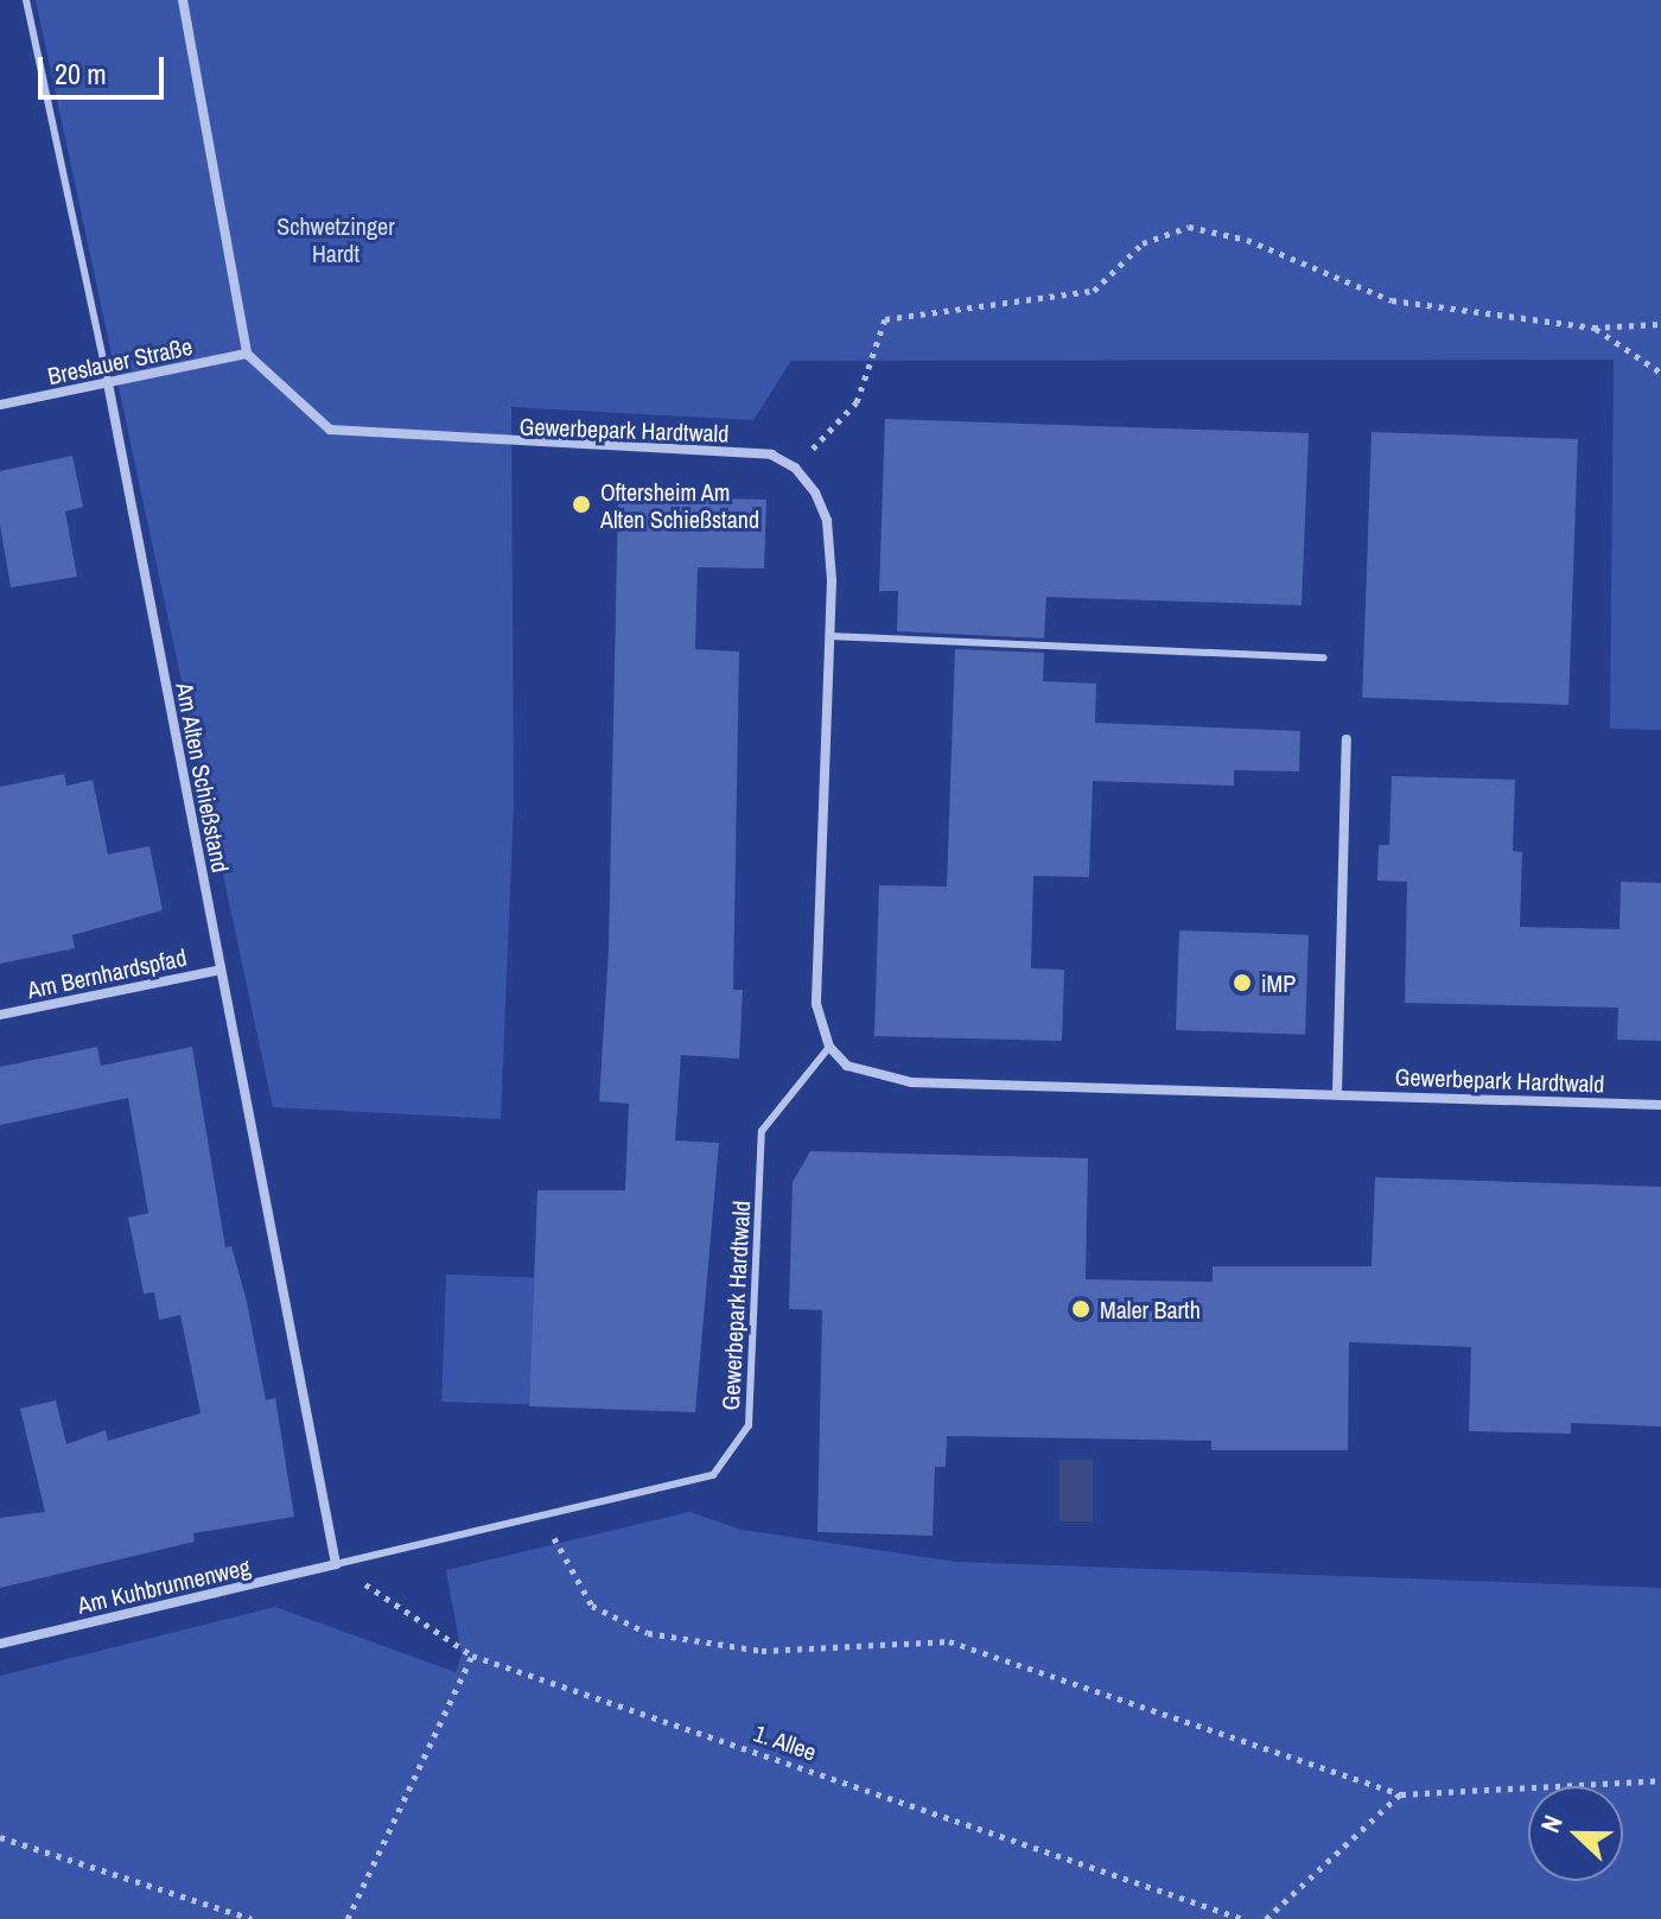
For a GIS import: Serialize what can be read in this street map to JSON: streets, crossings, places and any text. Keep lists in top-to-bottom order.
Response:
{
  "streets": {
    "street": [
      "Breslauer Straße",
      "Gewerbepark Hardtwald",
      "Am Alten Schießstand",
      "Am Bernhardspfad",
      "Am Kuhbrunnenweg"
    ],
    "path": ["1. Allee"]
  },
  "crossings": [
    ["Breslauer Straße", "Gewerbepark Hardtwald"],
    ["Breslauer Straße", "Am Alten Schießstand"],
    ["Gewerbepark Hardtwald", "Am Alten Schießstand"],
    ["Gewerbepark Hardtwald", "Am Kuhbrunnenweg"],
    ["Gewerbepark Hardtwald", "1. Allee"],
    ["Am Alten Schießstand", "Am Bernhardspfad"],
    ["Am Alten Schießstand", "Am Kuhbrunnenweg"],
    ["Am Alten Schießstand", "1. Allee"],
    ["Am Kuhbrunnenweg", "1. Allee"]
  ],
  "parks": ["Schwetzinger Hardt"],
  "places": ["Oftersheim Am Alten Schießstand", "iMP", "Maler Barth"],
  "scale_bar": "20 m",
  "north": "left"
}
